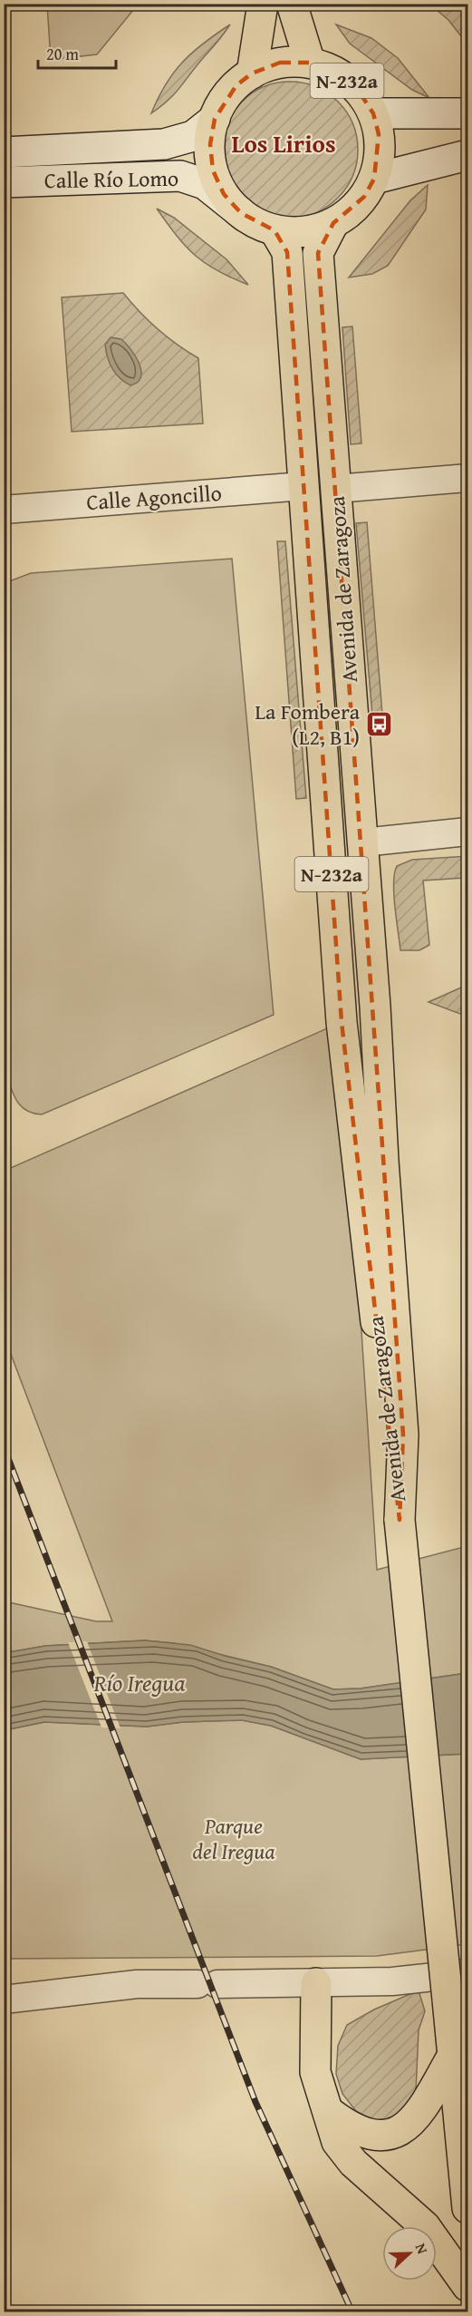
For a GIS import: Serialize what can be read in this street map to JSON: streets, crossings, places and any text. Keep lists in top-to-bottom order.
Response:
{
  "streets": {
    "main road": ["N-232a", "Calle Río Lomo", "Avenida de Zaragoza"],
    "street": ["Calle Agoncillo"]
  },
  "crossings": [
    ["N-232a", "Calle Río Lomo"],
    ["N-232a", "Avenida de Zaragoza"],
    ["Calle Río Lomo", "Avenida de Zaragoza"],
    ["Calle Agoncillo", "Avenida de Zaragoza"]
  ],
  "districts": ["Los Lirios"],
  "water": ["Río Iregua"],
  "parks": ["Parque del Iregua"],
  "places": {
    "bus stop": ["La Fombera (L2, B1)"]
  },
  "scale_bar": "20 m",
  "north": "right"
}
